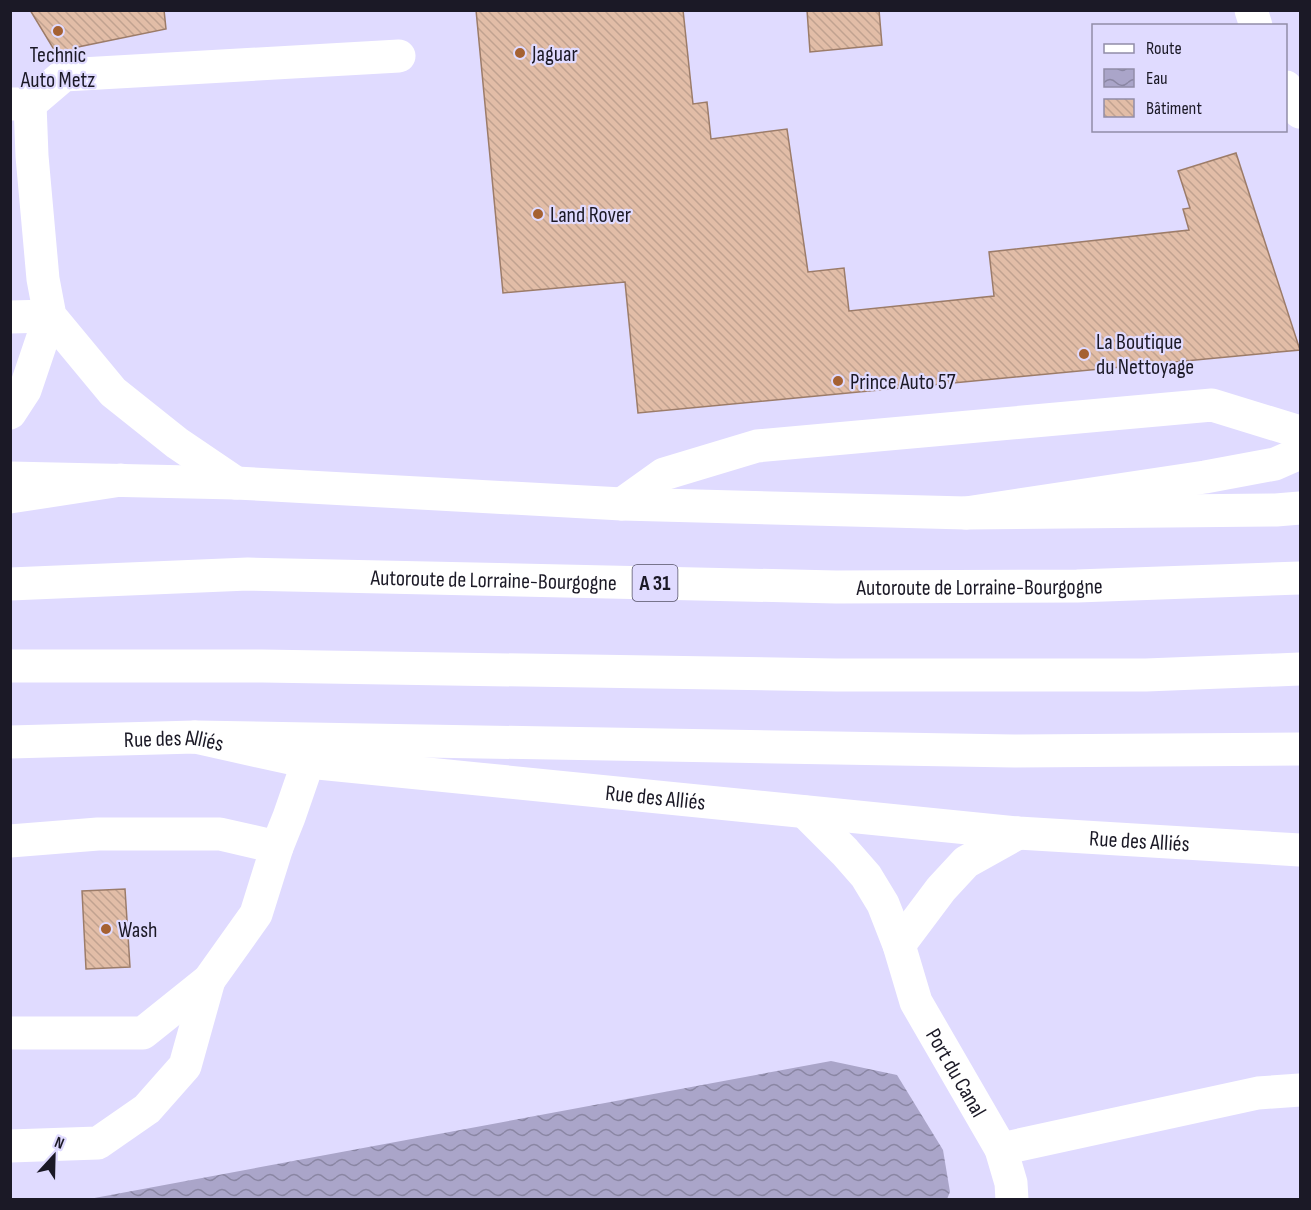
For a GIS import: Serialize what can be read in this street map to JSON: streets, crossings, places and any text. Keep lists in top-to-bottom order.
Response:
{
  "streets": {
    "main road": [
      "Autoroute de Lorraine-Bourgogne",
      "A 31",
      "Rue des Alliés",
      "Port du Canal"
    ]
  },
  "crossings": [
    ["Rue des Alliés", "Port du Canal"]
  ],
  "places": [
    "Technic Auto Metz",
    "Jaguar",
    "Land Rover",
    "La Boutique du Nettoyage",
    "Prince Auto 57",
    "Wash"
  ],
  "legend": ["Route", "Eau", "Bâtiment"],
  "north": "top"
}
